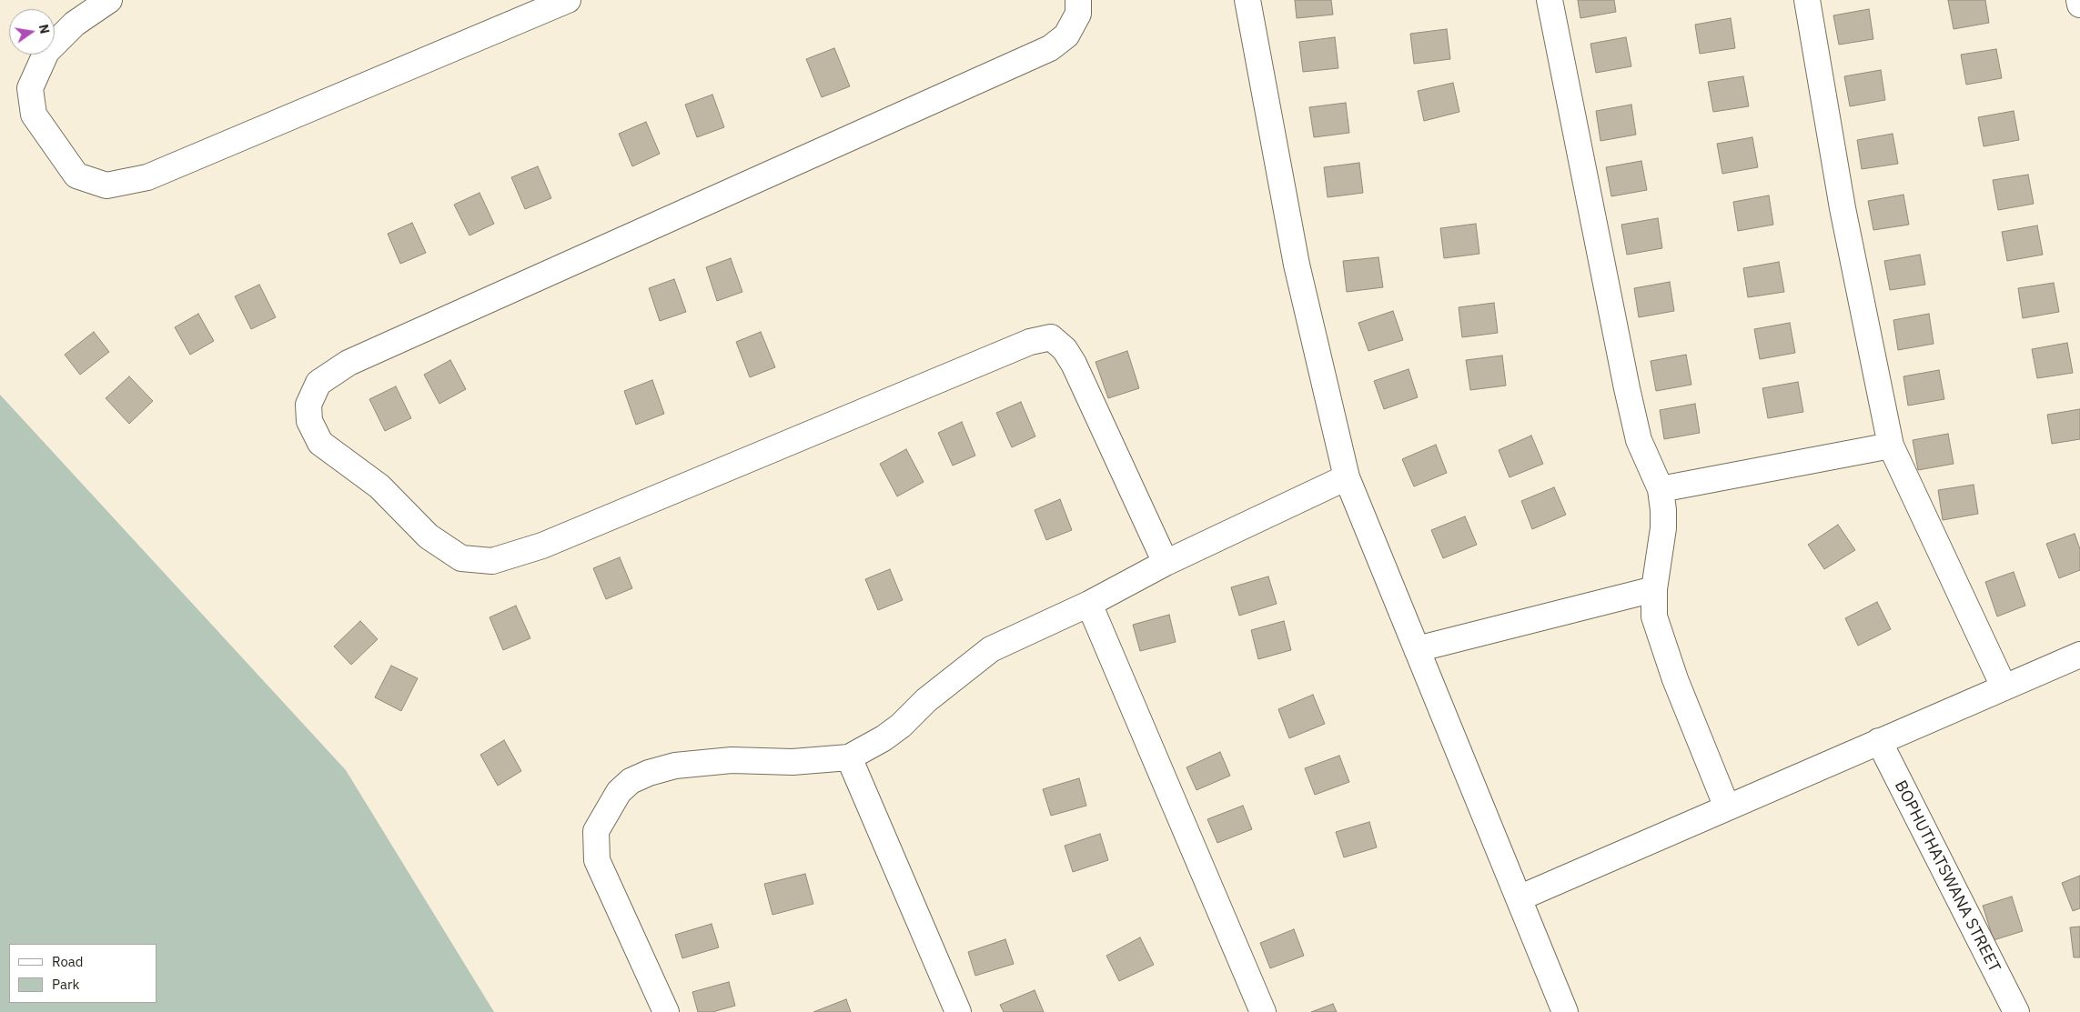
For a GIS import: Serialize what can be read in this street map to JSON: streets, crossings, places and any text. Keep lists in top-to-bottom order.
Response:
{
  "streets": {
    "street": ["BOPHUTHATSWANA STREET"]
  },
  "legend": ["Road", "Park"],
  "north": "right"
}
